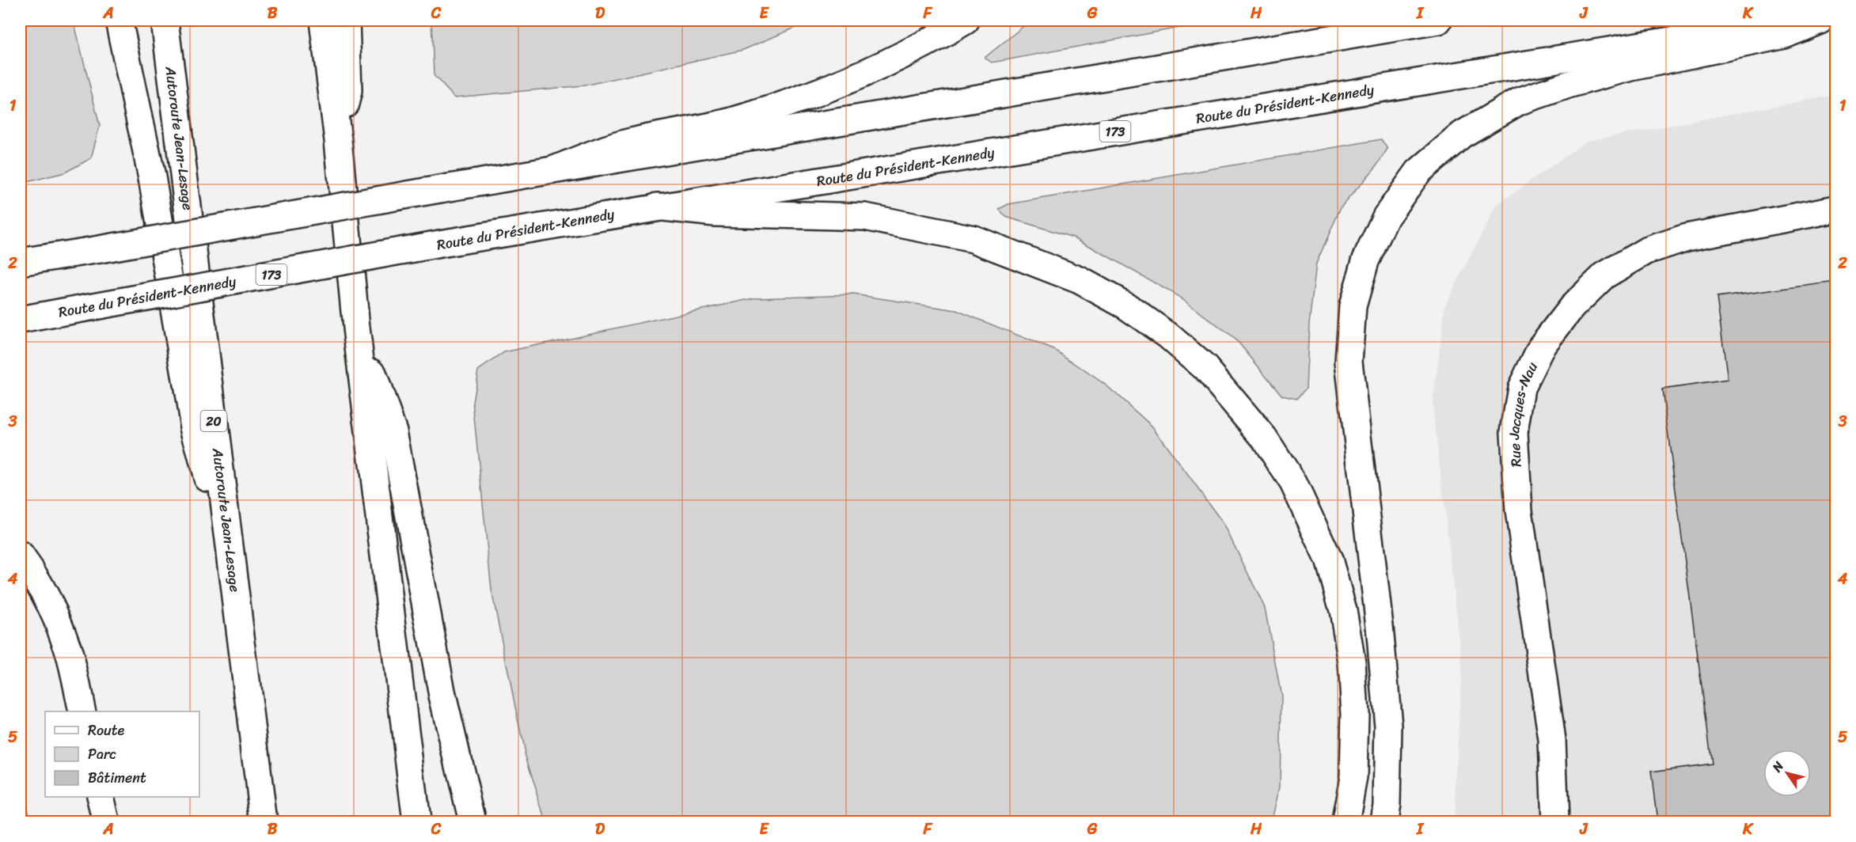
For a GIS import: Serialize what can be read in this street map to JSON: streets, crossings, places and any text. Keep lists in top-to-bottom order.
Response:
{
  "streets": {
    "main road": [
      "Route du Président-Kennedy",
      "173",
      "Autoroute Jean-Lesage",
      "Rue Jacques-Nau",
      "20"
    ]
  },
  "legend": ["Route", "Parc", "Bâtiment"],
  "north": "top left",
  "grid": {
    "columns": [
      "A",
      "B",
      "C",
      "D",
      "E",
      "F",
      "G",
      "H",
      "I",
      "J",
      "K"
    ],
    "rows": [
      "1",
      "2",
      "3",
      "4",
      "5"
    ]
  }
}
